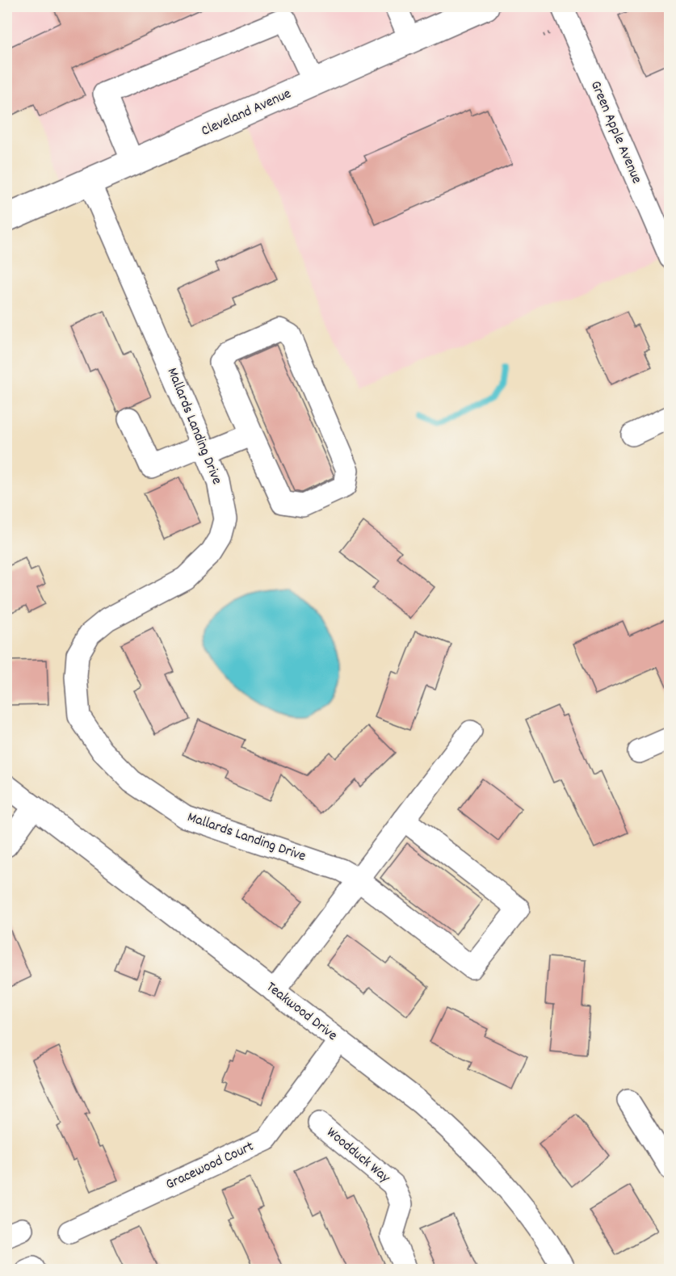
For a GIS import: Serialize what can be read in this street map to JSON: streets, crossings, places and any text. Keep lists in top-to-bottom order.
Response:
{
  "streets": {
    "main road": ["Cleveland Avenue"],
    "street": [
      "Green Apple Avenue",
      "Mallards Landing Drive",
      "Teakwood Drive",
      "Woodduck Way",
      "Gracewood Court"
    ]
  },
  "crossings": [
    ["Cleveland Avenue", "Mallards Landing Drive"],
    ["Teakwood Drive", "Gracewood Court"]
  ]
}
